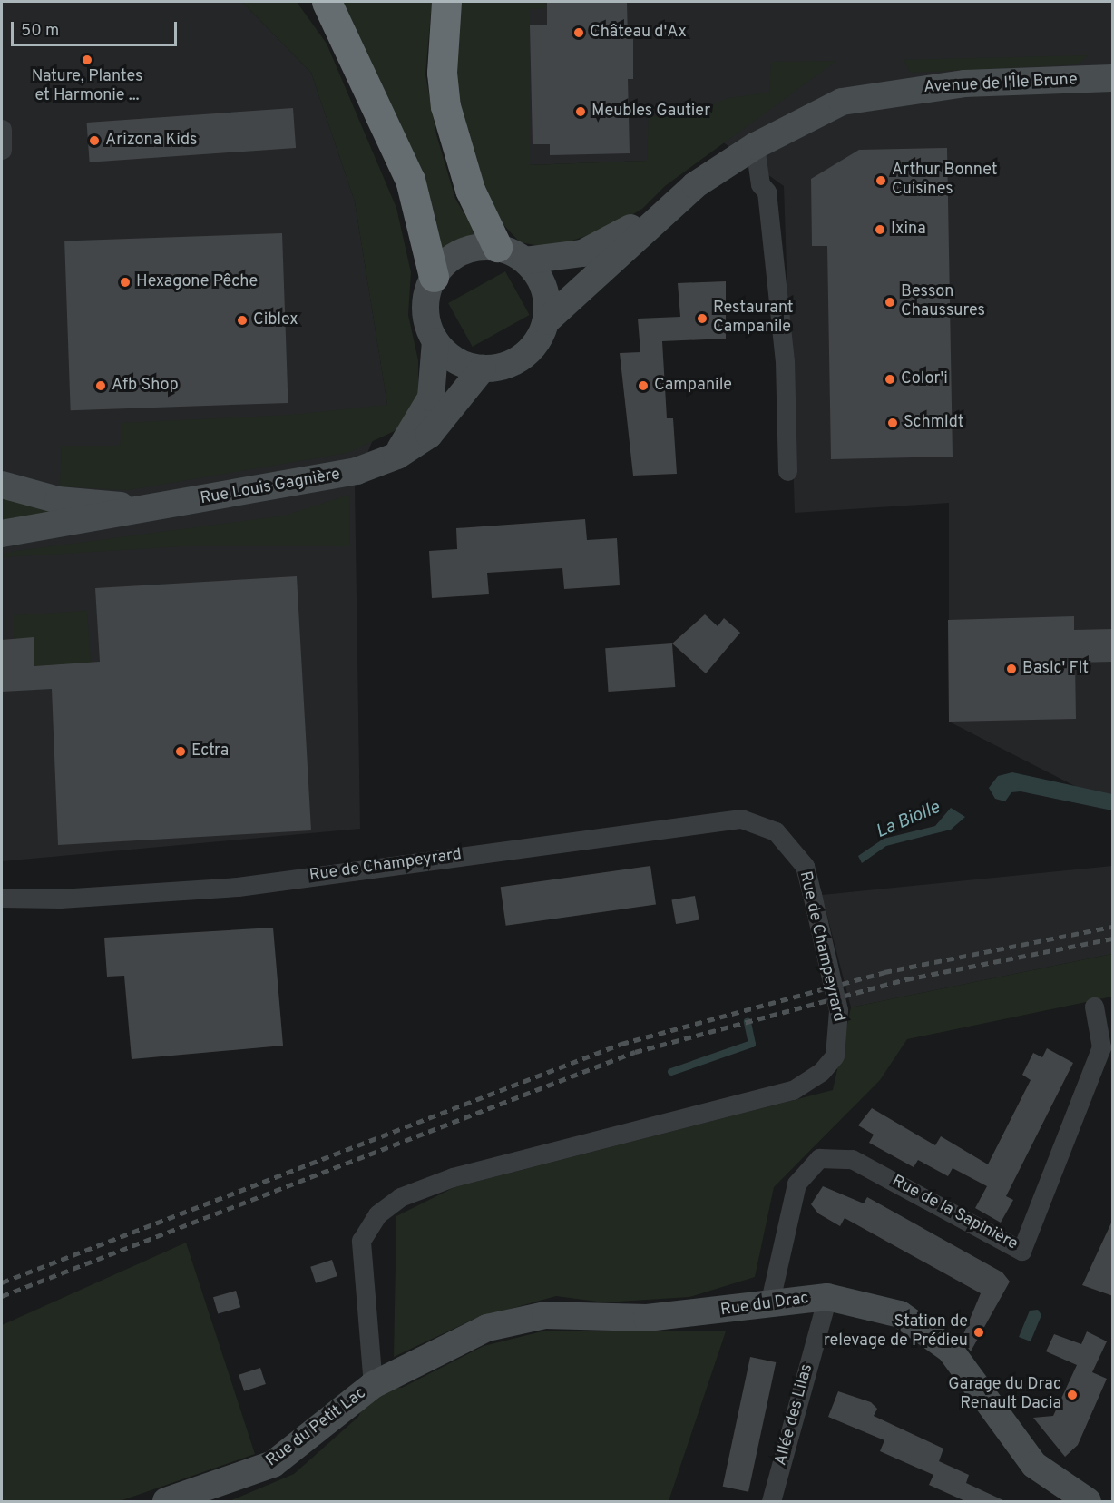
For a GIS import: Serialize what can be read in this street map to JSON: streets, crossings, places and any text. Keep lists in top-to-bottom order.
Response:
{
  "streets": {
    "street": [
      "Avenue de l'Île Brune",
      "Rue Louis Gagnière",
      "Rue de Champeyrard",
      "Rue de la Sapinière",
      "Rue du Drac",
      "Allée des Lilas",
      "Rue du Petit Lac"
    ]
  },
  "crossings": [
    ["Avenue de l'Île Brune", "Rue Louis Gagnière"],
    ["Rue de Champeyrard", "Rue du Drac"],
    ["Rue de Champeyrard", "Rue du Petit Lac"],
    ["Rue de la Sapinière", "Rue du Drac"],
    ["Rue du Drac", "Allée des Lilas"],
    ["Rue du Drac", "Rue du Petit Lac"]
  ],
  "water": ["La Biolle"],
  "places": [
    "Château d'Ax",
    "Nature, Plantes et Harmonie ...",
    "Meubles Gautier",
    "Arizona Kids",
    "Arthur Bonnet Cuisines",
    "Ixina",
    "Hexagone Pêche",
    "Besson Chaussures",
    "Restaurant Campanile",
    "Ciblex",
    "Color'i",
    "Afb Shop",
    "Campanile",
    "Schmidt",
    "Basic' Fit",
    "Ectra",
    "Station de relevage de Prédieu",
    "Garage du Drac Renault Dacia"
  ],
  "scale_bar": "50 m"
}
